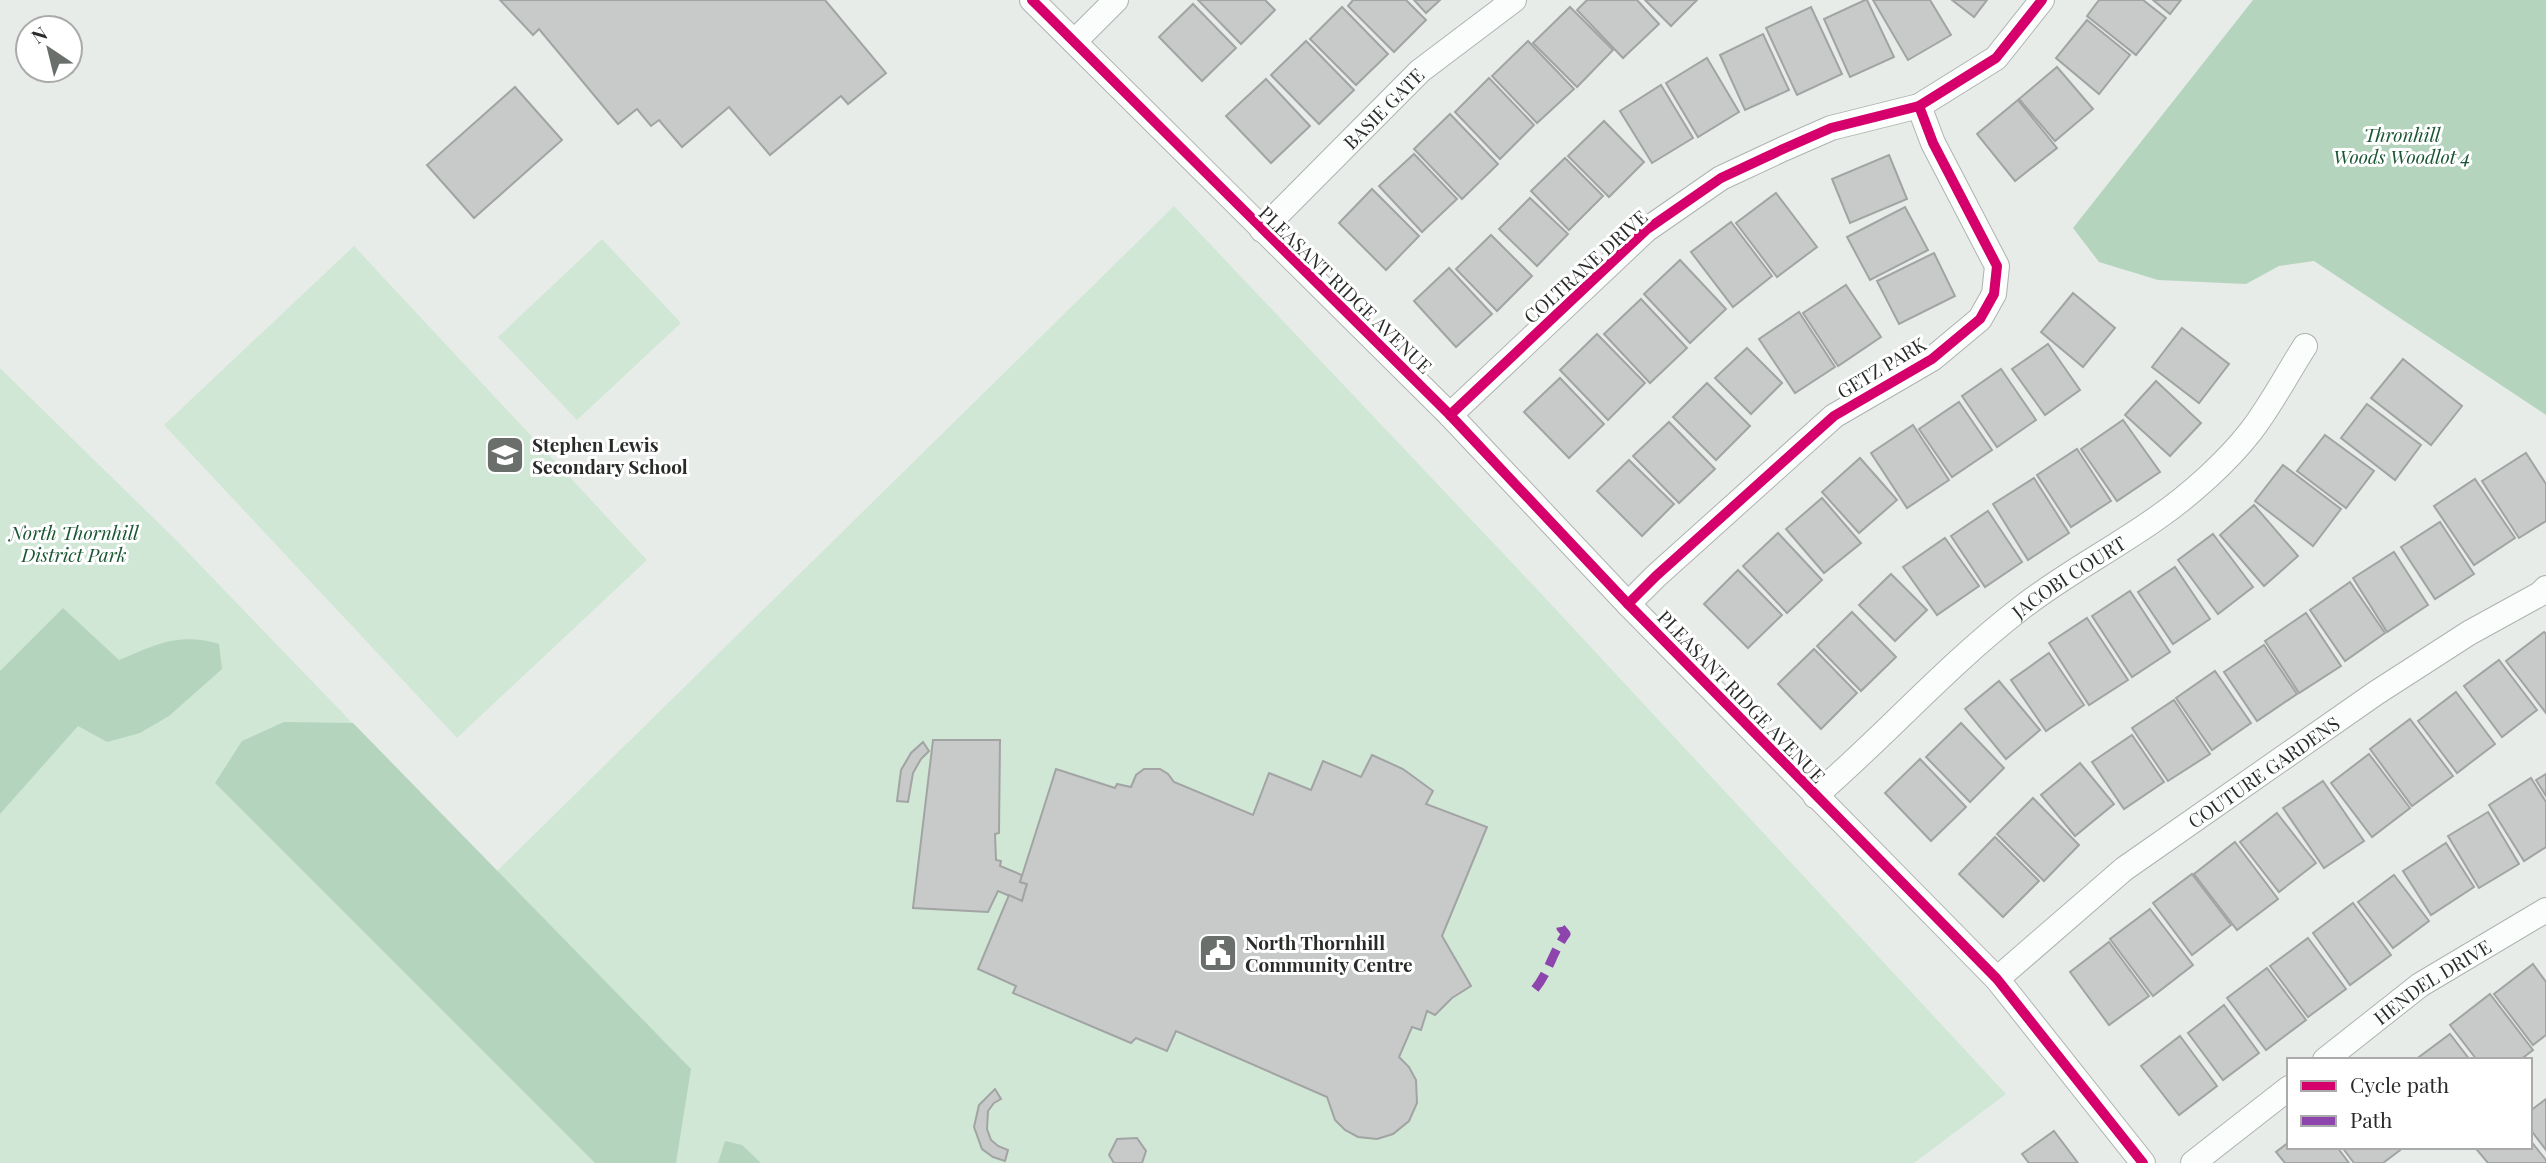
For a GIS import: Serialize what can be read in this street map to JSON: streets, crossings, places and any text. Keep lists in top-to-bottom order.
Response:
{
  "streets": {
    "street": [
      "BASIE GATE",
      "COLTRANE DRIVE",
      "PLEASANT RIDGE AVENUE",
      "GETZ PARK",
      "JACOBI COURT",
      "COUTURE GARDENS",
      "HENDEL DRIVE"
    ]
  },
  "crossings": [
    ["BASIE GATE", "PLEASANT RIDGE AVENUE"],
    ["COLTRANE DRIVE", "PLEASANT RIDGE AVENUE"],
    ["COLTRANE DRIVE", "GETZ PARK"],
    ["PLEASANT RIDGE AVENUE", "GETZ PARK"],
    ["PLEASANT RIDGE AVENUE", "JACOBI COURT"],
    ["PLEASANT RIDGE AVENUE", "COUTURE GARDENS"]
  ],
  "parks": ["Thronhill Woods Woodlot 4", "North Thornhill District Park"],
  "places": {
    "school or university": ["Stephen Lewis Secondary School"],
    "public building": ["North Thornhill Community Centre"]
  },
  "legend": ["Cycle path", "Path"],
  "north": "top left"
}
